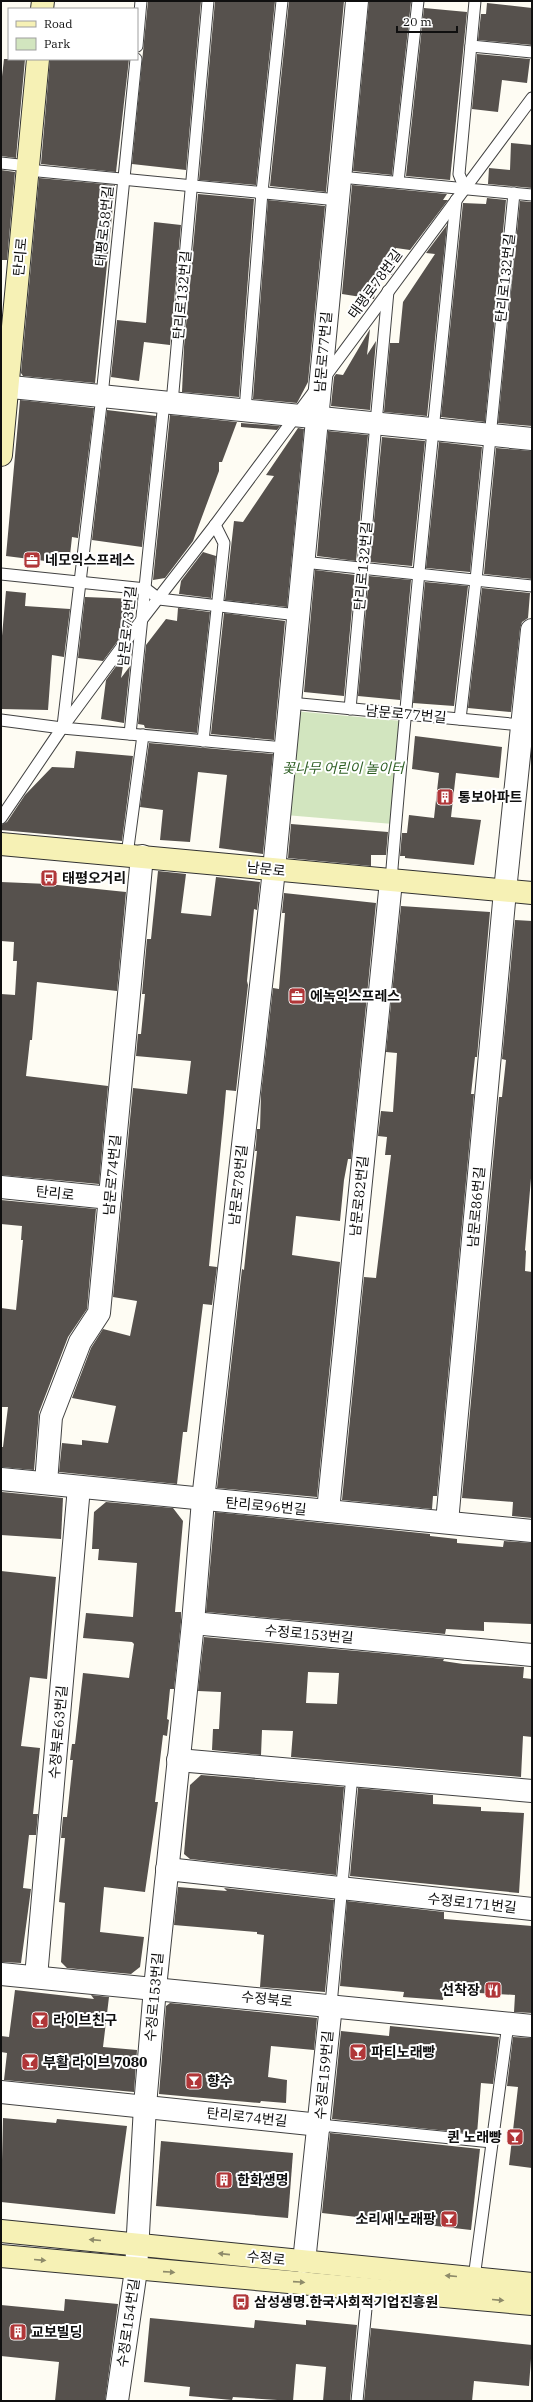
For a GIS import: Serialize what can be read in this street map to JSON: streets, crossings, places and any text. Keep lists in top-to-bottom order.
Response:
{
  "streets": {
    "main road": ["탄리로", "남문로", "수정로"],
    "street": [
      "남문로77번길",
      "남문로74번길",
      "남문로78번길",
      "남문로82번길",
      "남문로86번길",
      "탄리로96번길",
      "수정로153번길",
      "수정북로63번길",
      "수정로171번길",
      "수정북로",
      "수정로159번길",
      "탄리로74번길",
      "수정로154번길"
    ],
    "lane": [
      "태평로58번길",
      "탄리로132번길",
      "태평로78번길",
      "남문로73번길"
    ]
  },
  "crossings": [
    ["태평로58번길", "태평로78번길"],
    ["탄리로", "남문로74번길"],
    ["탄리로132번길", "태평로78번길"],
    ["탄리로132번길", "남문로77번길"],
    ["탄리로132번길", "남문로73번길"],
    ["태평로78번길", "남문로77번길"],
    ["태평로78번길", "남문로73번길"],
    ["남문로77번길", "남문로"],
    ["남문로77번길", "남문로78번길"],
    ["남문로77번길", "남문로86번길"],
    ["남문로", "남문로74번길"],
    ["남문로", "남문로78번길"],
    ["남문로", "남문로82번길"],
    ["남문로", "남문로86번길"],
    ["남문로74번길", "탄리로96번길"],
    ["남문로78번길", "탄리로96번길"],
    ["남문로78번길", "수정로153번길"],
    ["남문로82번길", "탄리로96번길"],
    ["남문로86번길", "탄리로96번길"],
    ["탄리로96번길", "수정로153번길"],
    ["탄리로96번길", "수정북로63번길"],
    ["수정로153번길", "수정북로"],
    ["수정로153번길", "탄리로74번길"],
    ["수정로153번길", "수정로"],
    ["수정로153번길", "수정로154번길"],
    ["수정북로63번길", "수정북로"],
    ["수정로171번길", "수정로159번길"],
    ["수정북로", "수정로159번길"],
    ["수정로159번길", "탄리로74번길"],
    ["수정로159번길", "수정로"],
    ["수정로", "수정로154번길"]
  ],
  "parks": ["꽃나무 어린이 놀이터"],
  "places": {
    "office": ["네모익스프레스", "에녹익스프레스"],
    "building": ["통보아파트", "한화생명", "교보빌딩"],
    "bus stop": ["태평오거리", "삼성생명.한국사회적기업진흥원"],
    "restaurant": ["선착장"],
    "bar": [
      "라이브친구",
      "파티노래빵",
      "부활 라이브 7080",
      "향수",
      "퀸 노래빵",
      "소리새 노래팡"
    ]
  },
  "legend": ["Road", "Park"],
  "scale_bar": "20 m"
}
